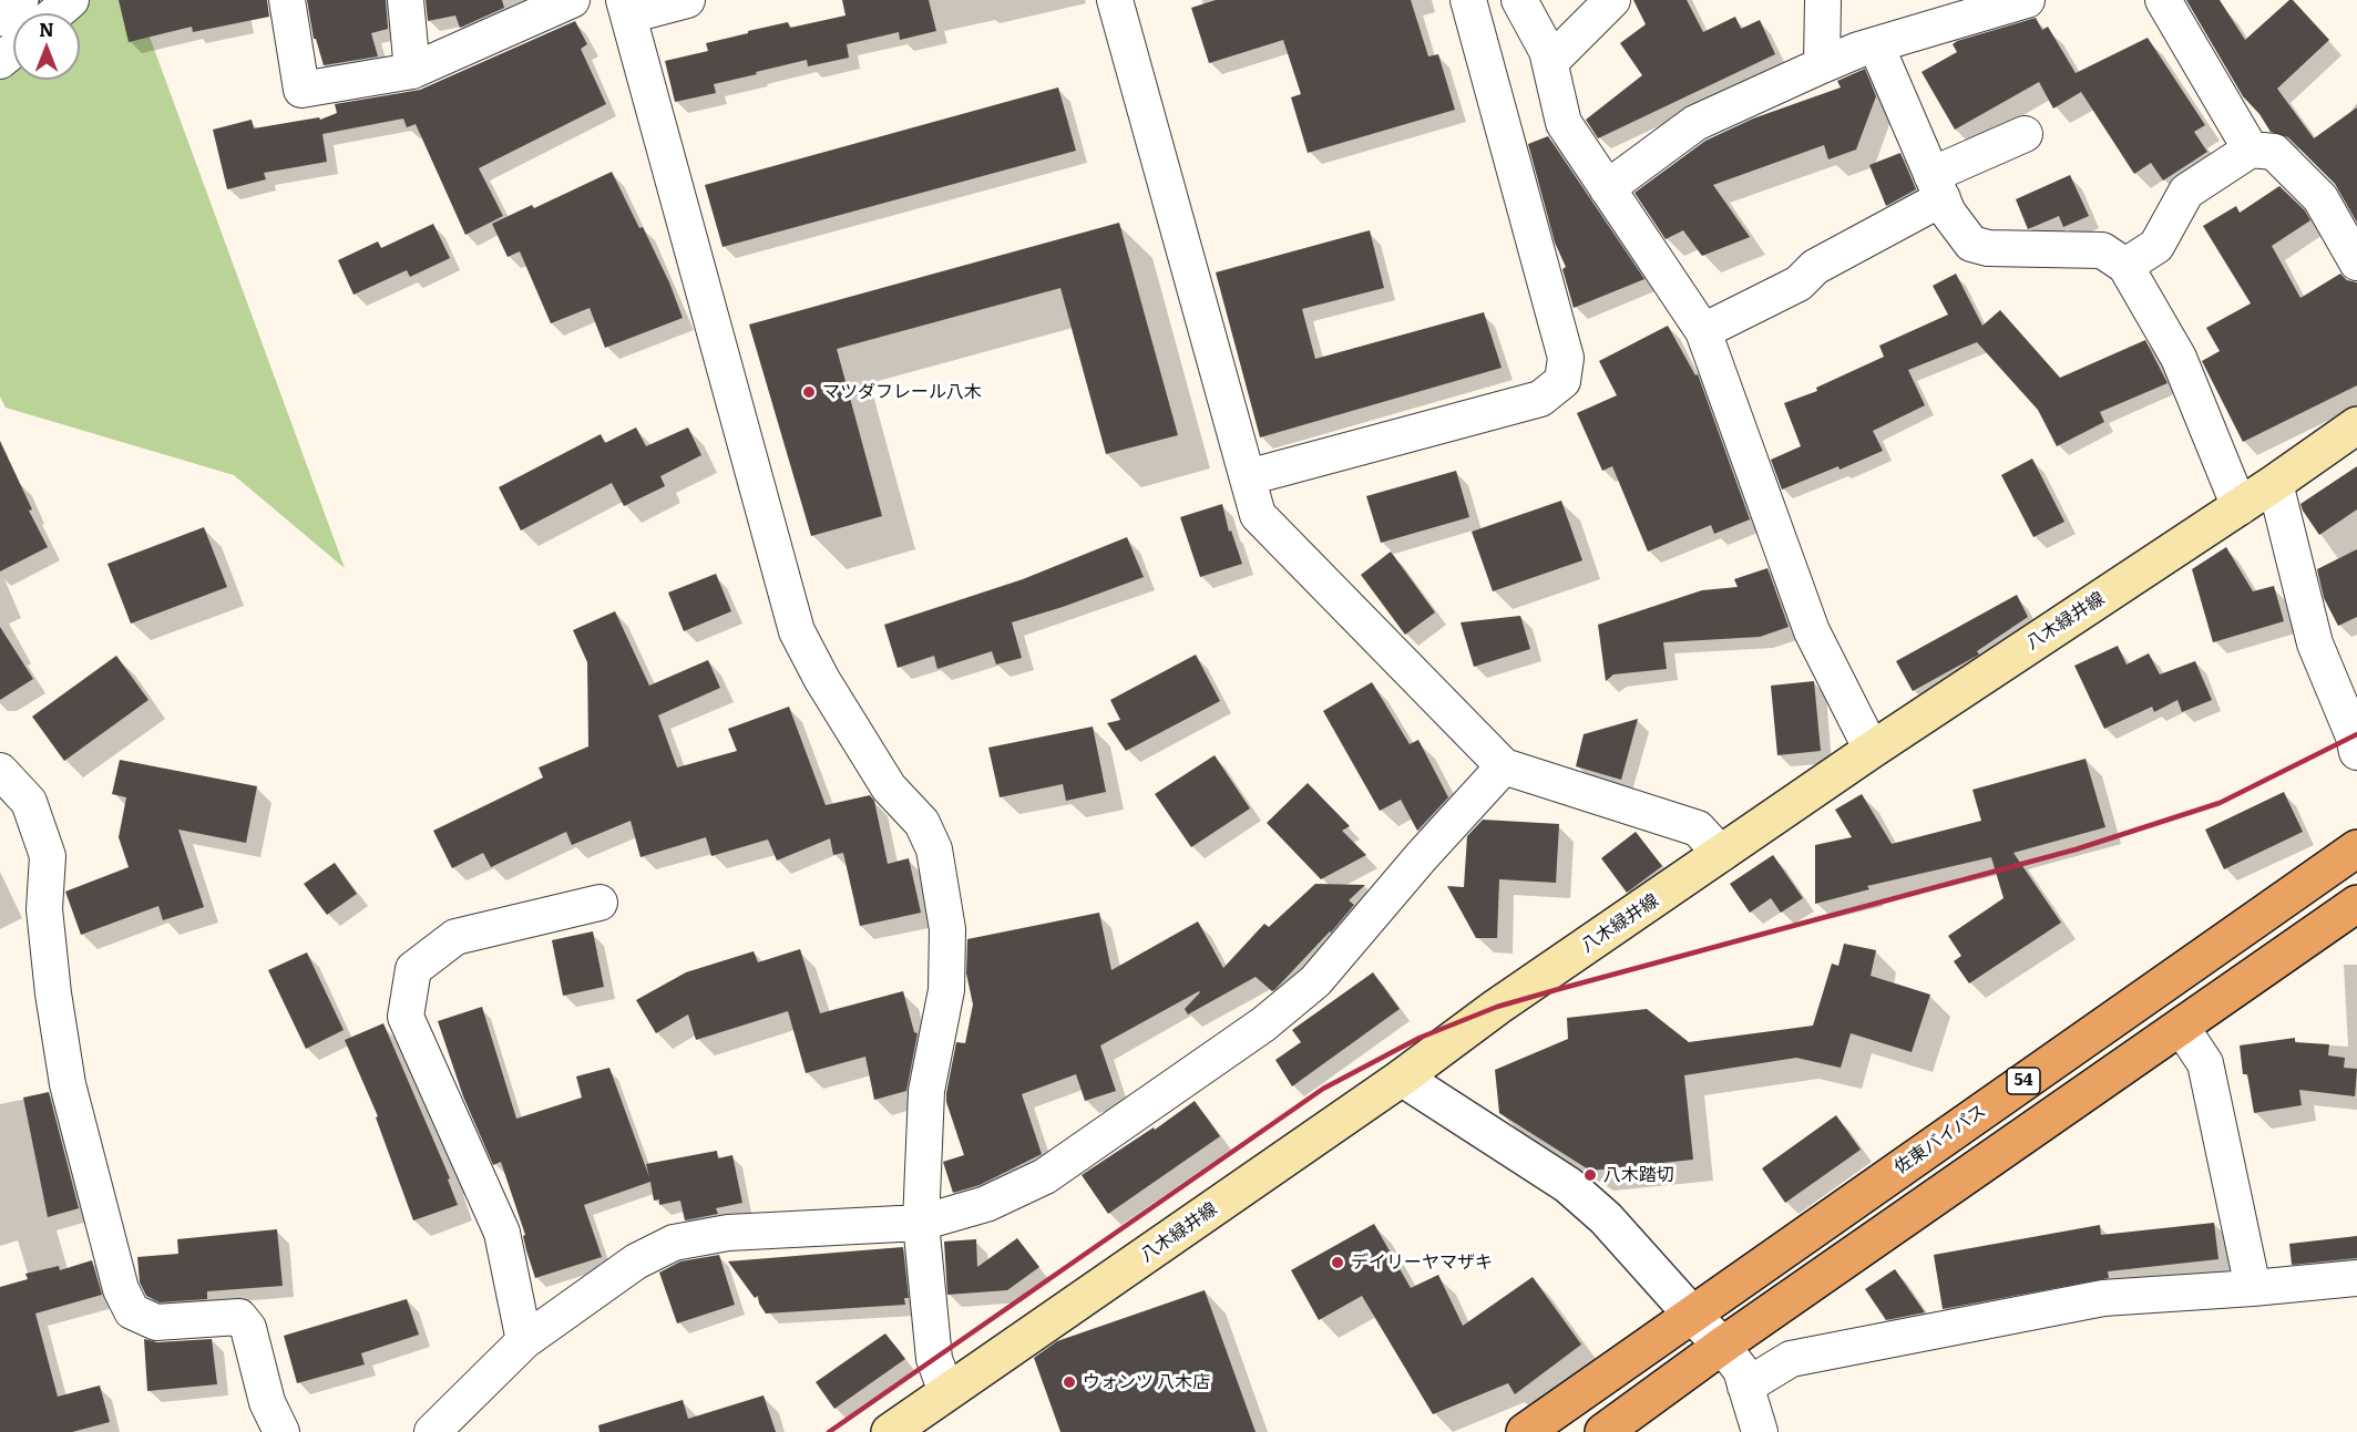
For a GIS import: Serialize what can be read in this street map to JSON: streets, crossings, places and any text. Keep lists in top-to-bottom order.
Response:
{
  "streets": {
    "highway": ["54", "佐東バイパス"],
    "main road": ["八木緑井線"]
  },
  "places": [
    "マツダフレール八木",
    "八木踏切",
    "デイリーヤマザキ",
    "ウォンツ 八木店"
  ],
  "north": "top"
}
